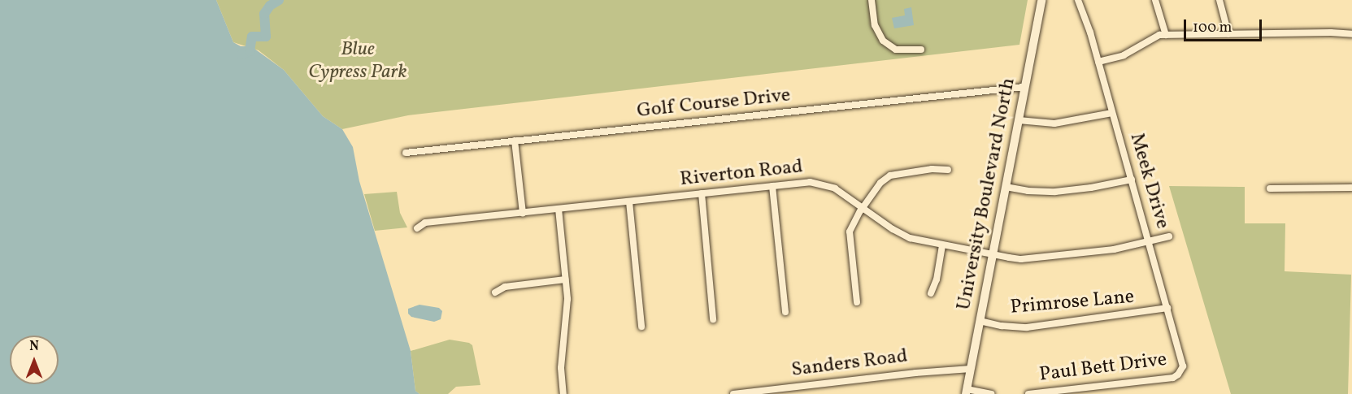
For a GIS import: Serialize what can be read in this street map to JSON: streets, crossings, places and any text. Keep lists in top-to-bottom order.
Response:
{
  "streets": {
    "street": [
      "Golf Course Drive",
      "Riverton Road",
      "Meek Drive",
      "University Boulevard North",
      "Primrose Lane",
      "Sanders Road",
      "Paul Bett Drive"
    ]
  },
  "crossings": [
    ["Golf Course Drive", "University Boulevard North"],
    ["Riverton Road", "Meek Drive"],
    ["Riverton Road", "University Boulevard North"],
    ["Meek Drive", "Primrose Lane"],
    ["Meek Drive", "Paul Bett Drive"],
    ["University Boulevard North", "Primrose Lane"],
    ["University Boulevard North", "Sanders Road"]
  ],
  "parks": ["Blue Cypress Park"],
  "scale_bar": "100 m",
  "north": "top"
}
